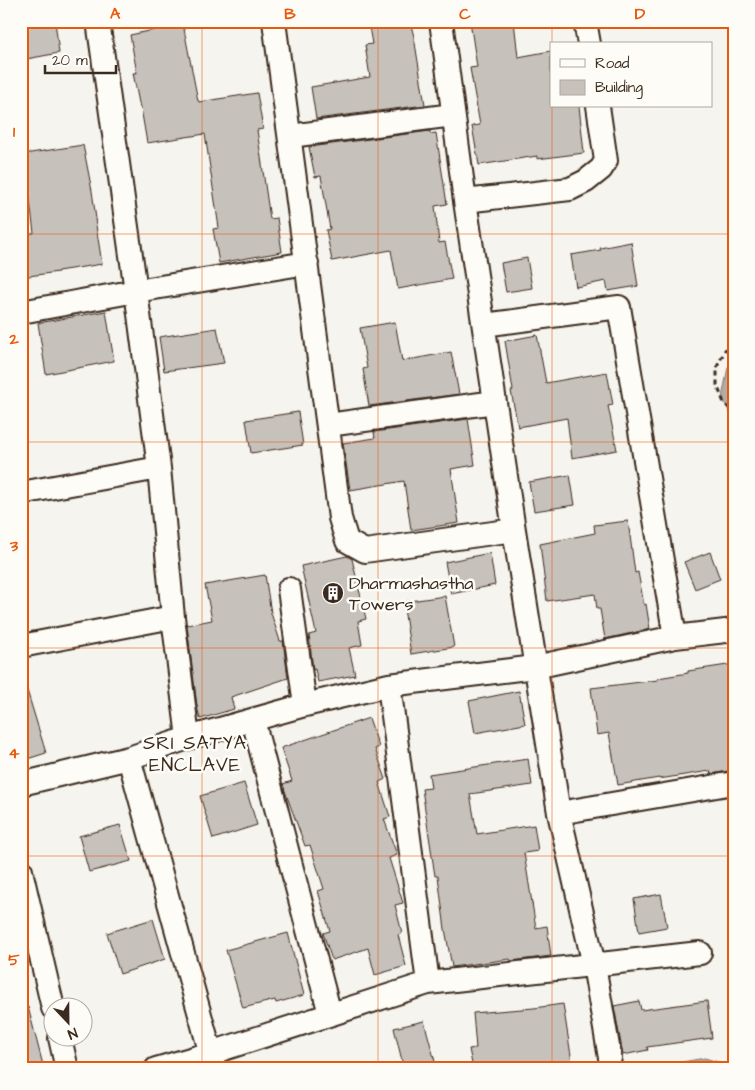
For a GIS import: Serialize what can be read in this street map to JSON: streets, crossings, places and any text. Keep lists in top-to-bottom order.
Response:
{
  "districts": ["SRI SATYA ENCLAVE"],
  "places": {
    "building": ["Dharmashastha Towers"]
  },
  "legend": ["Road", "Building"],
  "scale_bar": "20 m",
  "north": "bottom",
  "grid": {
    "columns": [
      "A",
      "B",
      "C",
      "D"
    ],
    "rows": [
      "1",
      "2",
      "3",
      "4",
      "5"
    ]
  }
}
